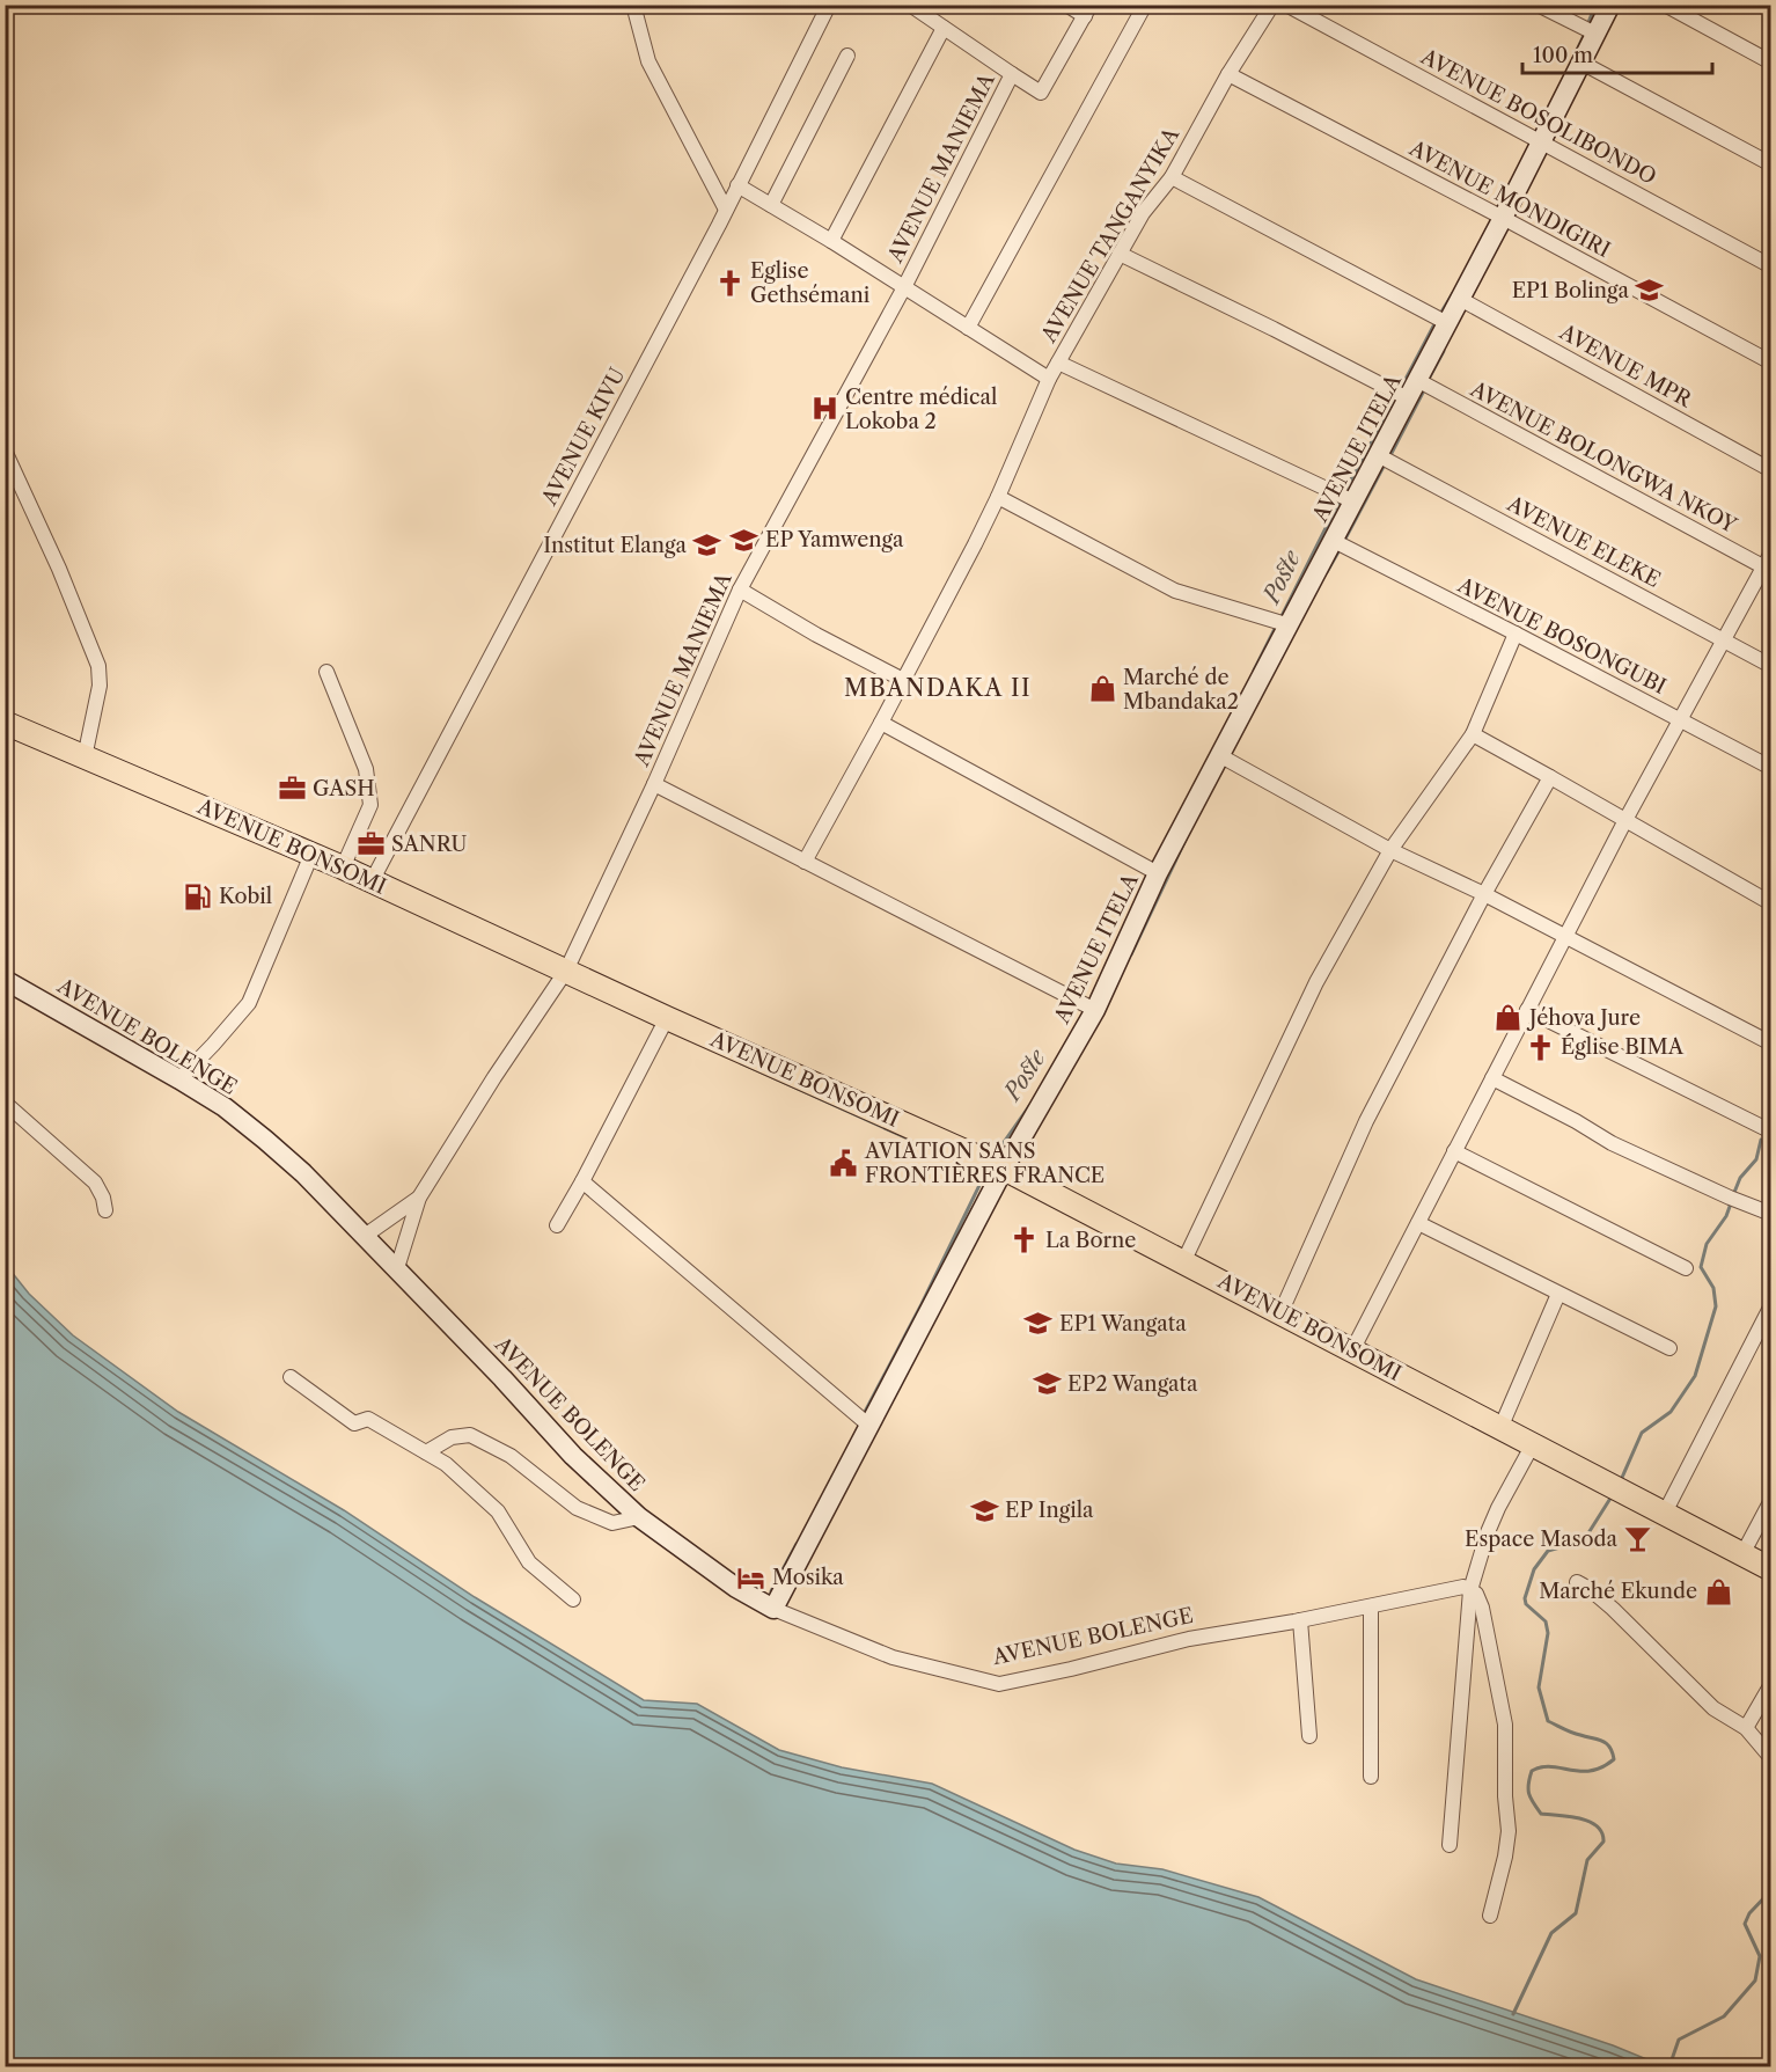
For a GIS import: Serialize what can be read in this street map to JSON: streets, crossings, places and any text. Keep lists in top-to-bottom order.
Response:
{
  "streets": {
    "main road": ["AVENUE BONSOMI"],
    "street": [
      "AVENUE BOSOLIBONDO",
      "AVENUE MANIEMA",
      "AVENUE MONDIGIRI",
      "AVENUE TANGANYIKA",
      "AVENUE MPR",
      "AVENUE KIVU",
      "AVENUE ITELA",
      "AVENUE BOLONGWA NKOY",
      "AVENUE ELEKE",
      "AVENUE BOSONGUBI",
      "AVENUE BOLENGE"
    ]
  },
  "crossings": [
    ["AVENUE BOSOLIBONDO", "AVENUE ITELA"],
    ["AVENUE MANIEMA", "AVENUE BONSOMI"],
    ["AVENUE MONDIGIRI", "AVENUE TANGANYIKA"],
    ["AVENUE MONDIGIRI", "AVENUE ITELA"],
    ["AVENUE MPR", "AVENUE ITELA"],
    ["AVENUE KIVU", "AVENUE BONSOMI"],
    ["AVENUE ITELA", "AVENUE BOLONGWA NKOY"],
    ["AVENUE ITELA", "AVENUE ELEKE"],
    ["AVENUE ITELA", "AVENUE BOSONGUBI"],
    ["AVENUE ITELA", "AVENUE BONSOMI"],
    ["AVENUE ITELA", "AVENUE BOLENGE"]
  ],
  "districts": ["MBANDAKA II"],
  "water": ["Poste"],
  "places": {
    "church": ["Eglise Gethsémani", "Église BIMA", "La Borne"],
    "school or university": [
      "EP1 Bolinga",
      "EP Yamwenga",
      "Institut Elanga",
      "EP1 Wangata",
      "EP2 Wangata",
      "EP Ingila"
    ],
    "hospital": ["Centre médical Lokoba 2"],
    "shop": ["Marché de Mbandaka2", "Jéhova Jure", "Marché Ekunde"],
    "office": ["GASH", "SANRU"],
    "fuel station": ["Kobil"],
    "public building": ["AVIATION SANS FRONTIÈRES FRANCE"],
    "bar": ["Espace Masoda"],
    "hotel": ["Mosika"]
  },
  "scale_bar": "100 m"
}
